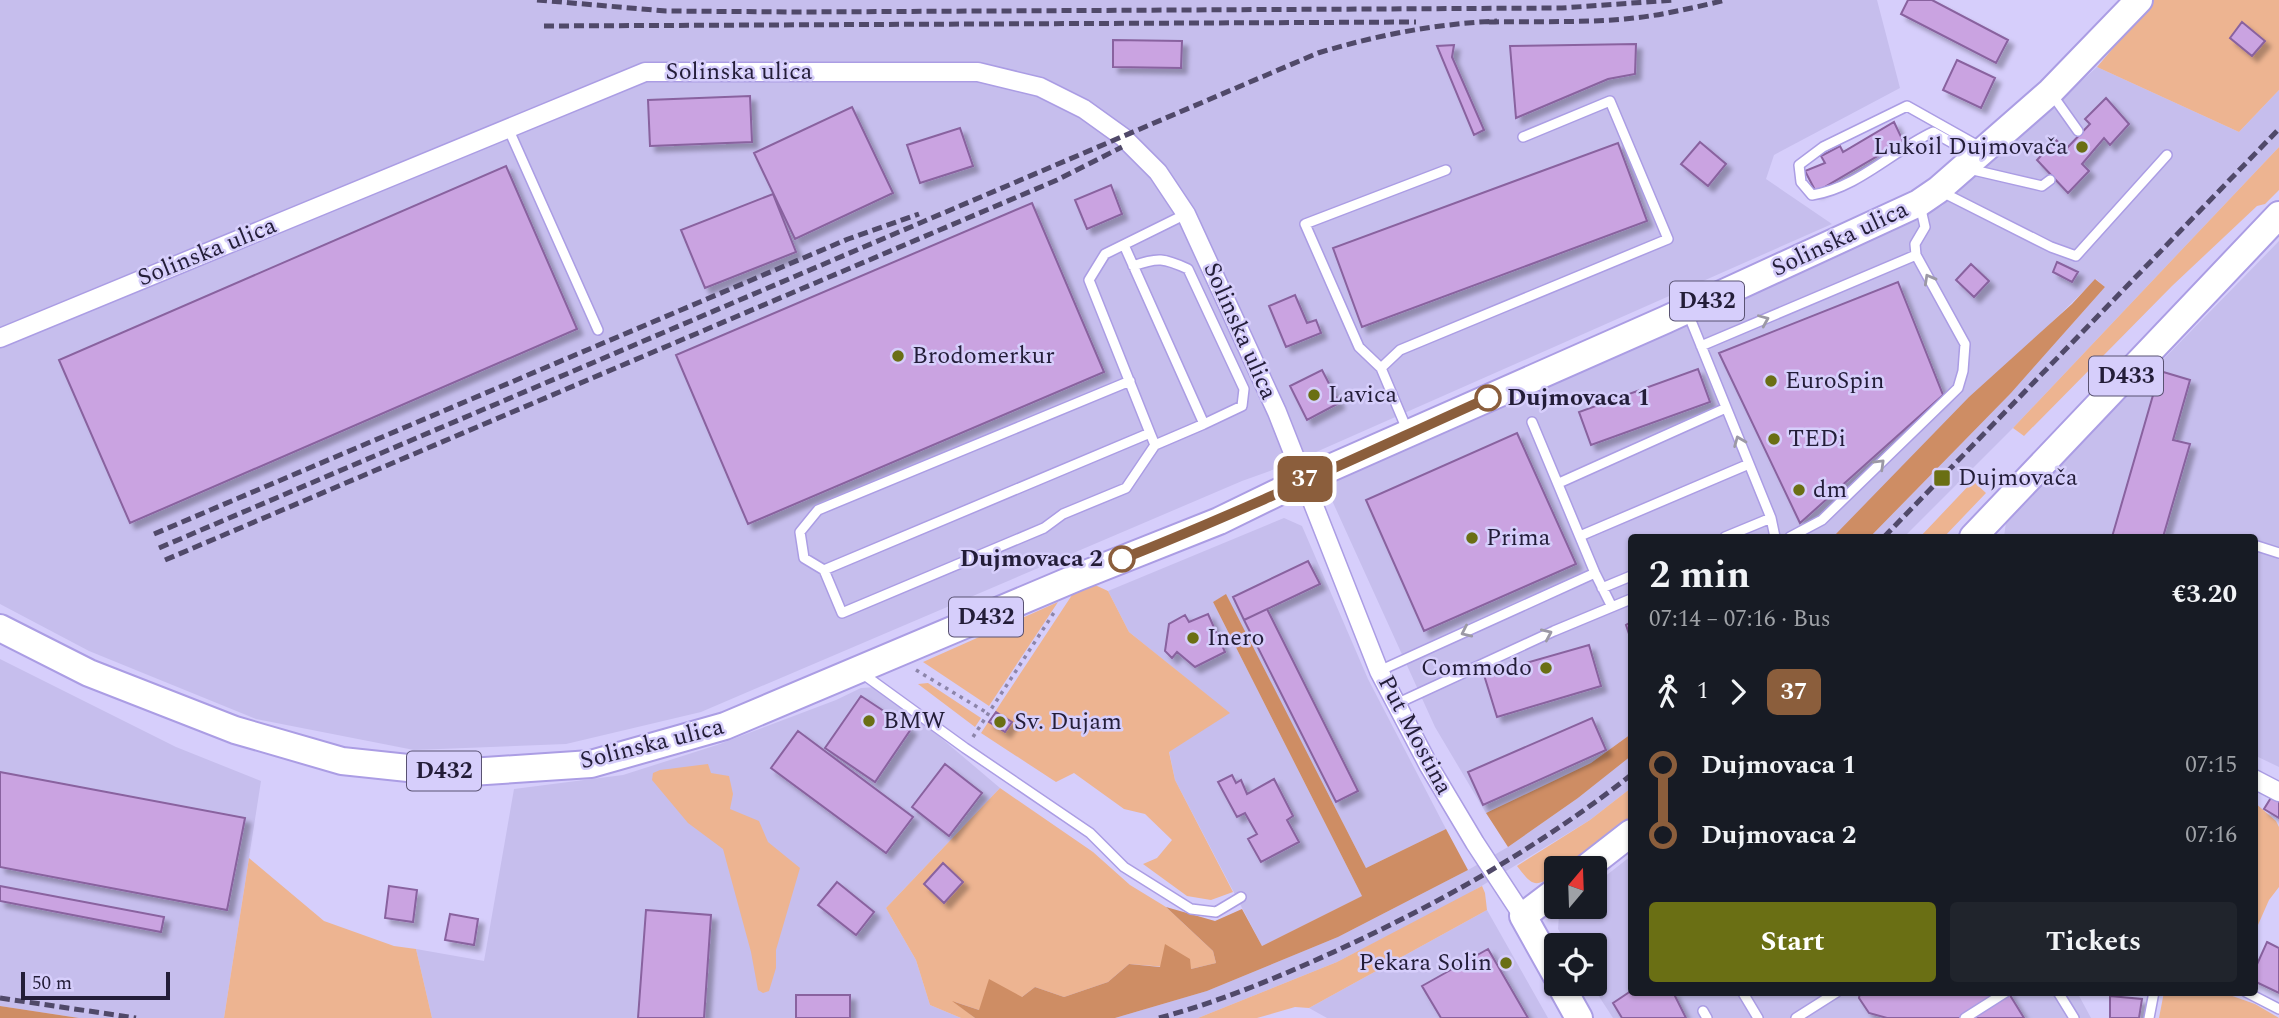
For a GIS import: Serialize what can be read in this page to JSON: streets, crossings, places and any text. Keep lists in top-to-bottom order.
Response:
{
  "streets": {
    "main road": [
      "Solinska ulica",
      "D432",
      "D433",
      "Put Mostina"
    ]
  },
  "crossings": [
    ["Solinska ulica", "Put Mostina"]
  ],
  "places": {
    "other": [
      "Lukoil Dujmovača",
      "Brodomerkur",
      "EuroSpin",
      "Lavica",
      "Dujmovaca 1",
      "TEDi",
      "dm",
      "Prima",
      "Dujmovaca 2",
      "Inero",
      "Commodo",
      "BMW",
      "Sv. Dujam",
      "Pekara Solin"
    ],
    "transit": ["Dujmovača"]
  },
  "lines": ["bus line 37"],
  "scale_bar": "50 m",
  "north": "top",
  "page": {
    "on_map": "37",
    "heading": ["2 min", "07:14 – 07:16 · Bus", "€3.20"],
    "legs": ["1", "37"],
    "list": [
      {
        "name": "Dujmovaca 1",
        "value": "07:15"
      },
      {
        "name": "Dujmovaca 2",
        "value": "07:16"
      }
    ],
    "buttons": ["Start", "Tickets"],
    "scale": "50 m"
  }
}
